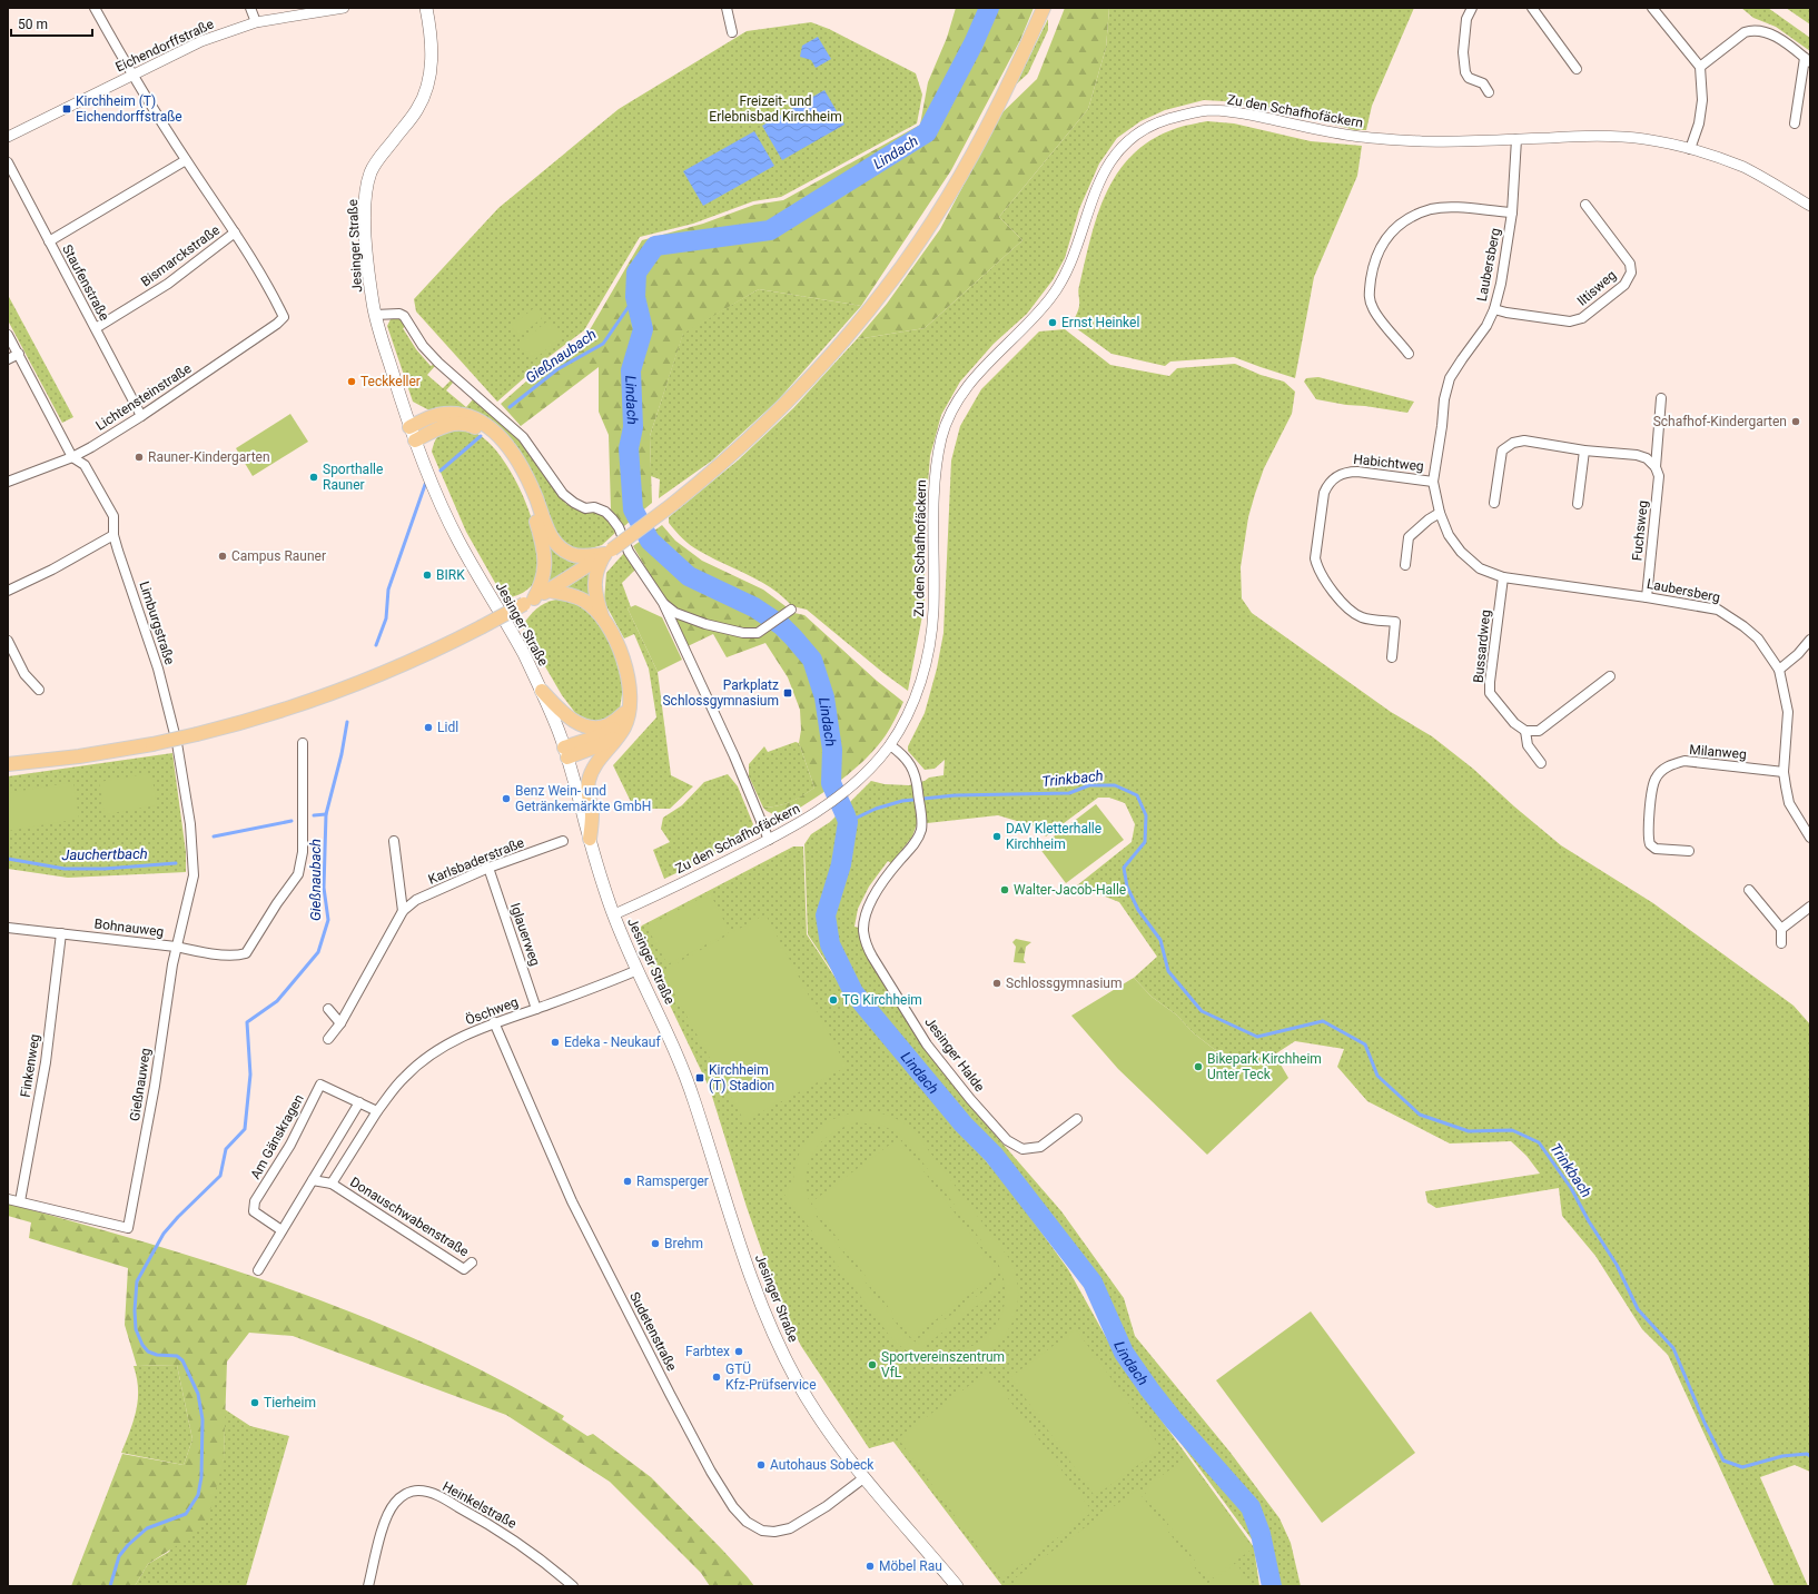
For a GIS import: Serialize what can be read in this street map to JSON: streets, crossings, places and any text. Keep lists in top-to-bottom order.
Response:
{
  "streets": {
    "main road": ["Jesinger Straße"],
    "street": [
      "Eichendorffstraße",
      "Zu den Schafhofäckern",
      "Bismarckstraße",
      "Laubersberg",
      "Staufenstraße",
      "Iltisweg",
      "Lichtensteinstraße",
      "Habichtweg",
      "Fuchsweg",
      "Limburgstraße",
      "Bussardweg",
      "Milanweg",
      "Karlsbaderstraße",
      "Bohnauweg",
      "Iglauerweg",
      "Öschweg",
      "Jesinger Halde",
      "Finkenweg",
      "Gießnauweg",
      "Am Gänskragen",
      "Donauschwabenstraße",
      "Sudetenstraße",
      "Heinkelstraße"
    ]
  },
  "crossings": [
    ["Eichendorffstraße", "Bismarckstraße"],
    ["Zu den Schafhofäckern", "Jesinger Straße"],
    ["Zu den Schafhofäckern", "Laubersberg"],
    ["Zu den Schafhofäckern", "Jesinger Halde"],
    ["Jesinger Straße", "Öschweg"],
    ["Jesinger Straße", "Sudetenstraße"],
    ["Bismarckstraße", "Staufenstraße"],
    ["Bismarckstraße", "Lichtensteinstraße"],
    ["Laubersberg", "Iltisweg"],
    ["Laubersberg", "Habichtweg"],
    ["Laubersberg", "Fuchsweg"],
    ["Laubersberg", "Bussardweg"],
    ["Laubersberg", "Milanweg"],
    ["Staufenstraße", "Lichtensteinstraße"],
    ["Lichtensteinstraße", "Limburgstraße"],
    ["Limburgstraße", "Bohnauweg"],
    ["Limburgstraße", "Gießnauweg"],
    ["Karlsbaderstraße", "Iglauerweg"],
    ["Bohnauweg", "Finkenweg"],
    ["Bohnauweg", "Gießnauweg"],
    ["Iglauerweg", "Öschweg"],
    ["Öschweg", "Donauschwabenstraße"],
    ["Öschweg", "Sudetenstraße"],
    ["Finkenweg", "Gießnauweg"]
  ],
  "water": [
    "Lindach",
    "Gießnaubach",
    "Trinkbach",
    "Jauchertbach"
  ],
  "parks": ["Freizeit- und Erlebnisbad Kirchheim"],
  "places": {
    "transit": ["Kirchheim (T) Eichendorffstraße", "Parkplatz Schlossgymnasium", "Kirchheim (T) Stadion"],
    "other": [
      "Ernst Heinkel",
      "Teckkeller",
      "Schafhof-Kindergarten",
      "Rauner-Kindergarten",
      "Sporthalle Rauner",
      "Campus Rauner",
      "BIRK",
      "Lidl",
      "Benz Wein- und Getränkemärkte GmbH",
      "DAV Kletterhalle Kirchheim",
      "Walter-Jacob-Halle",
      "Schlossgymnasium",
      "TG Kirchheim",
      "Edeka - Neukauf",
      "Bikepark Kirchheim Unter Teck",
      "Ramsperger",
      "Brehm",
      "Farbtex",
      "Sportvereinszentrum VfL",
      "GTÜ Kfz-Prüfservice",
      "Tierheim",
      "Autohaus Sobeck",
      "Möbel Rau"
    ]
  },
  "scale_bar": "50 m"
}
